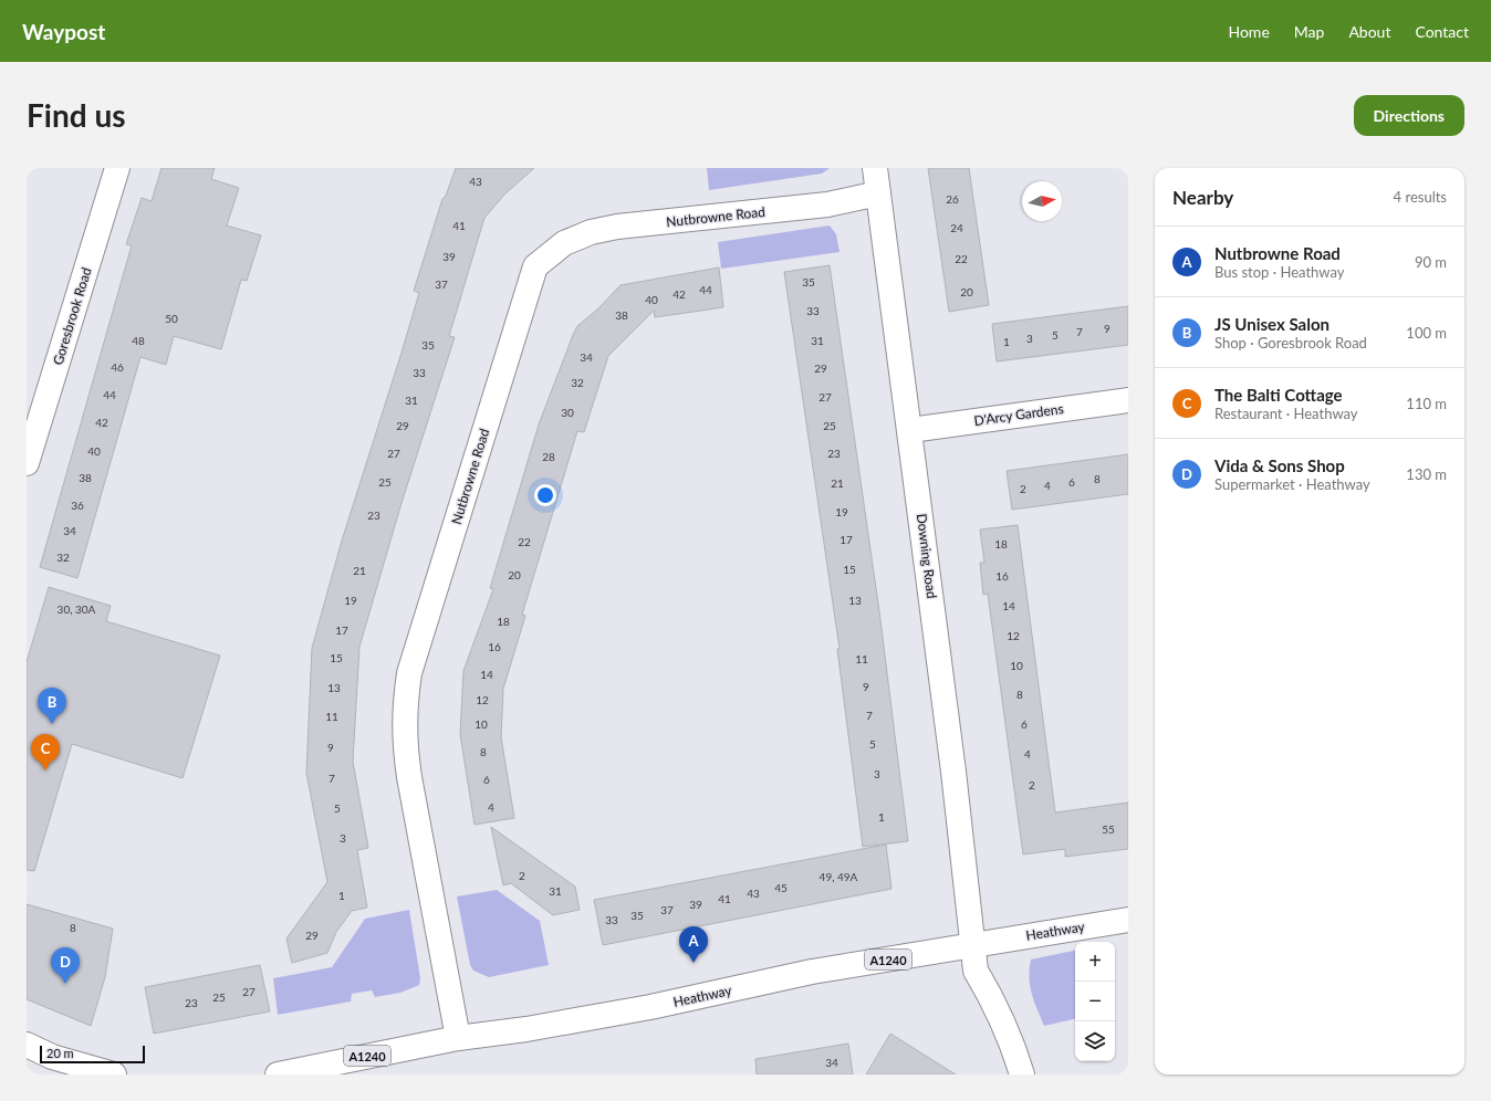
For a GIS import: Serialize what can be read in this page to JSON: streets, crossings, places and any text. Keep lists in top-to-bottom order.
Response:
{
  "streets": {
    "street": [
      "Nutbrowne Road",
      "Goresbrook Road",
      "D'Arcy Gardens",
      "Downing Road",
      "Heathway",
      "A1240"
    ]
  },
  "crossings": [
    ["Nutbrowne Road", "Downing Road"],
    ["Nutbrowne Road", "Heathway"],
    ["D'Arcy Gardens", "Downing Road"],
    ["Downing Road", "Heathway"]
  ],
  "house_numbers": [
    "43",
    "26",
    "41",
    "24",
    "39",
    "22",
    "35",
    "37",
    "44",
    "20",
    "42",
    "40",
    "33",
    "38",
    "50",
    "9",
    "7",
    "5",
    "3",
    "48",
    "31",
    "1",
    "35",
    "34",
    "46",
    "29",
    "33",
    "32",
    "44",
    "27",
    "31",
    "30",
    "42",
    "29",
    "25",
    "40",
    "27",
    "23",
    "28",
    "38",
    "8",
    "25",
    "6",
    "21",
    "4",
    "2",
    "36",
    "19",
    "23",
    "34",
    "17",
    "22",
    "18",
    "32",
    "15",
    "21",
    "20",
    "16",
    "19",
    "13",
    "14",
    "30, 30A",
    "18",
    "17",
    "12",
    "16",
    "15",
    "11",
    "10",
    "14",
    "9",
    "13",
    "8",
    "12",
    "7",
    "11",
    "10",
    "6",
    "5",
    "9",
    "8",
    "4",
    "3",
    "7",
    "6",
    "2",
    "4",
    "5",
    "1",
    "55",
    "3",
    "2",
    "49, 49A",
    "45",
    "31",
    "43",
    "1",
    "41",
    "39",
    "37",
    "35",
    "33",
    "8",
    "29",
    "27",
    "25",
    "23",
    "34"
  ],
  "scale_bar": "20 m",
  "north": "right",
  "page": {
    "header": "Waypost",
    "nav": [
      "Home",
      "Map",
      "About",
      "Contact"
    ],
    "buttons": "Directions",
    "title": "Find us",
    "heading": ["Nearby", "4 results"],
    "list": [
      {
        "mark": "A",
        "name": "Nutbrowne Road",
        "note": "Bus stop · Heathway",
        "value": "90 m"
      },
      {
        "mark": "B",
        "name": "JS Unisex Salon",
        "note": "Shop · Goresbrook Road",
        "value": "100 m"
      },
      {
        "mark": "C",
        "name": "The Balti Cottage",
        "note": "Restaurant · Heathway",
        "value": "110 m"
      },
      {
        "mark": "D",
        "name": "Vida & Sons Shop",
        "note": "Supermarket · Heathway",
        "value": "130 m"
      }
    ],
    "pins": [
      "B",
      "C",
      "A",
      "D"
    ],
    "map_buttons": ["+", "−"],
    "scale": "20 m"
  }
}
